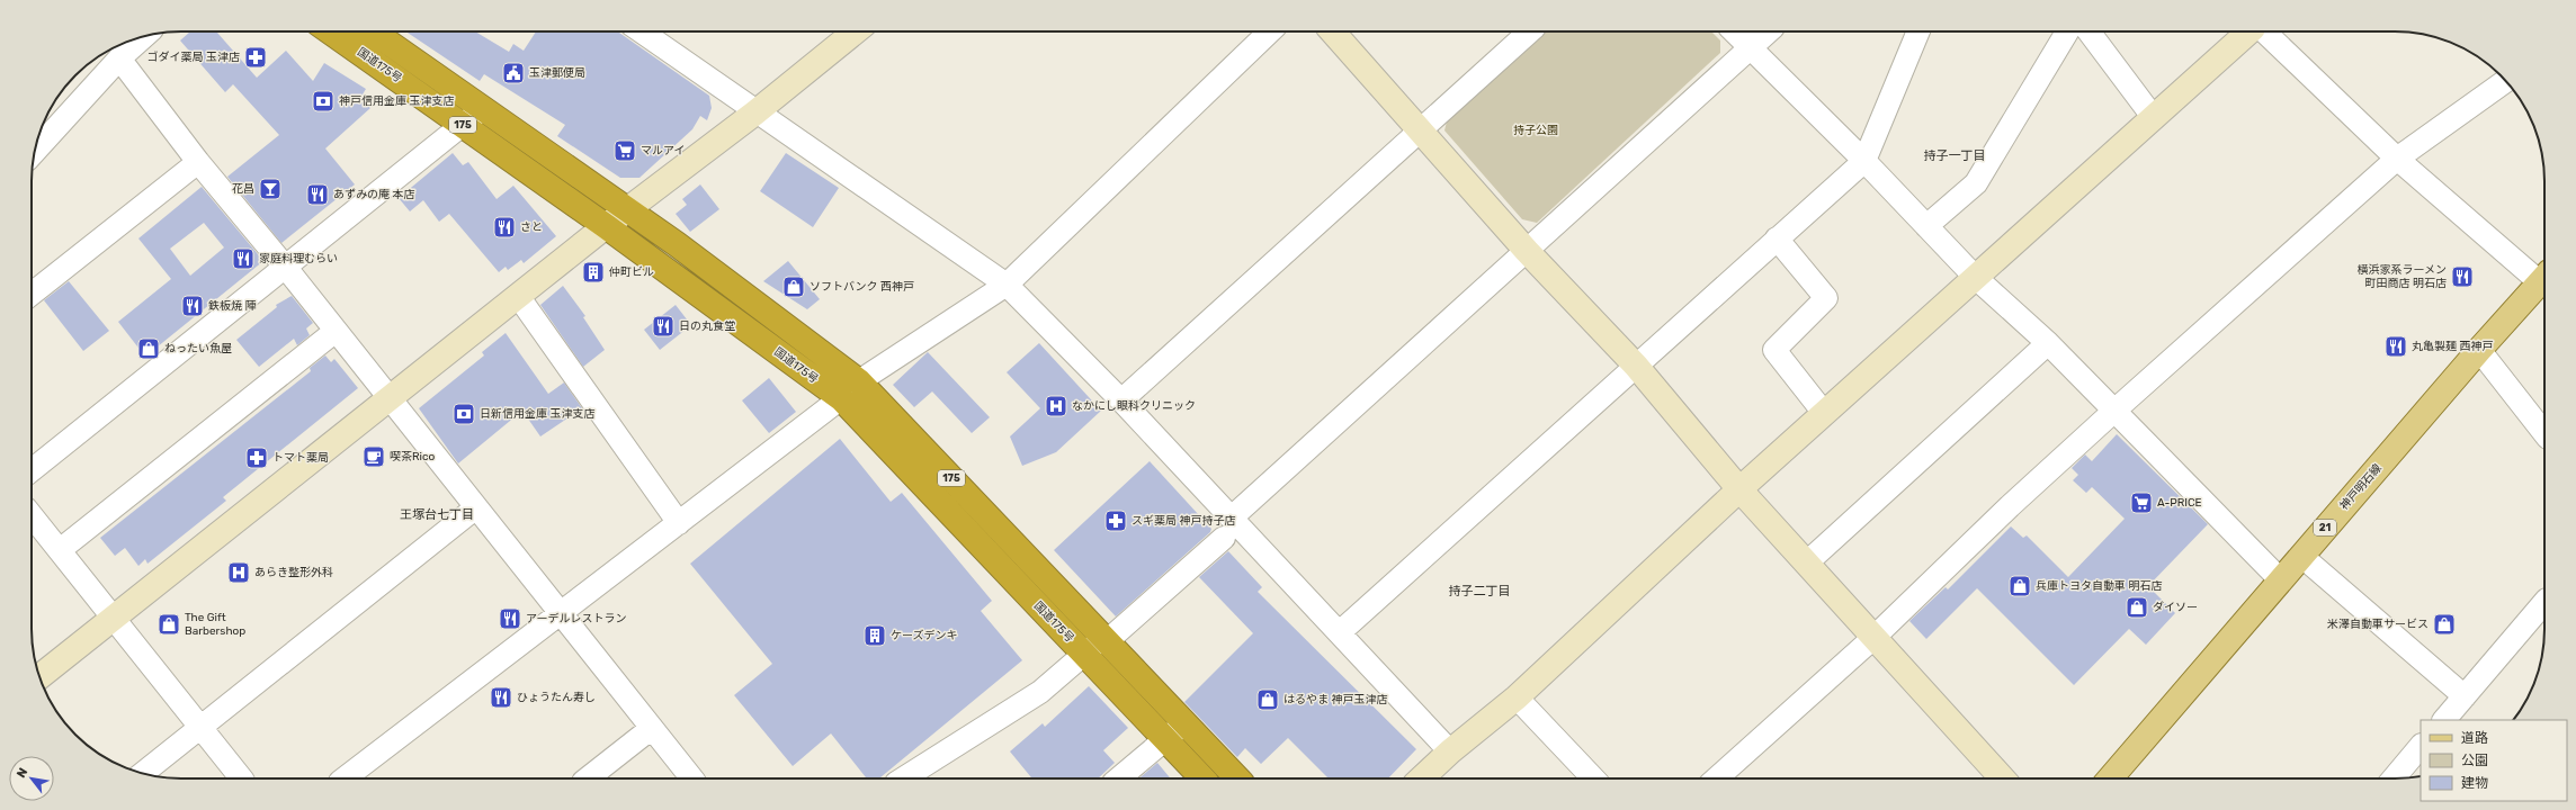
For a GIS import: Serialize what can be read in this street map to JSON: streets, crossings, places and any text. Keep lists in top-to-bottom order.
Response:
{
  "streets": {
    "highway": ["国道175号", "175"],
    "main road": ["神戸明石線", "21"]
  },
  "districts": ["持子一丁目", "王塚台七丁目", "持子二丁目"],
  "parks": ["持子公園"],
  "places": {
    "pharmacy": ["ゴダイ薬局 玉津店", "トマト薬局", "スギ薬局 神戸持子店"],
    "public building": ["玉津郵便局"],
    "bank": ["神戸信用金庫 玉津支店", "日新信用金庫 玉津支店"],
    "supermarket": ["マルアイ", "A-PRICE"],
    "bar": ["花昌"],
    "restaurant": [
      "あずみの庵 本店",
      "さと",
      "家庭料理むらい",
      "横浜家系ラーメン 町田商店 明石店",
      "鉄板焼 陣",
      "日の丸食堂",
      "丸亀製麺 西神戸",
      "アーデルレストラン",
      "ひょうたん寿し"
    ],
    "building": ["仲町ビル", "ケーズデンキ"],
    "shop": [
      "ソフトバンク 西神戸",
      "ねったい魚屋",
      "兵庫トヨタ自動車 明石店",
      "ダイソー",
      "The Gift Barbershop",
      "米澤自動車サービス",
      "はるやま 神戸玉津店"
    ],
    "hospital": ["なかにし眼科クリニック", "あらき整形外科"],
    "cafe": ["喫茶Rico"]
  },
  "legend": ["道路", "公園", "建物"],
  "north": "top left"
}
